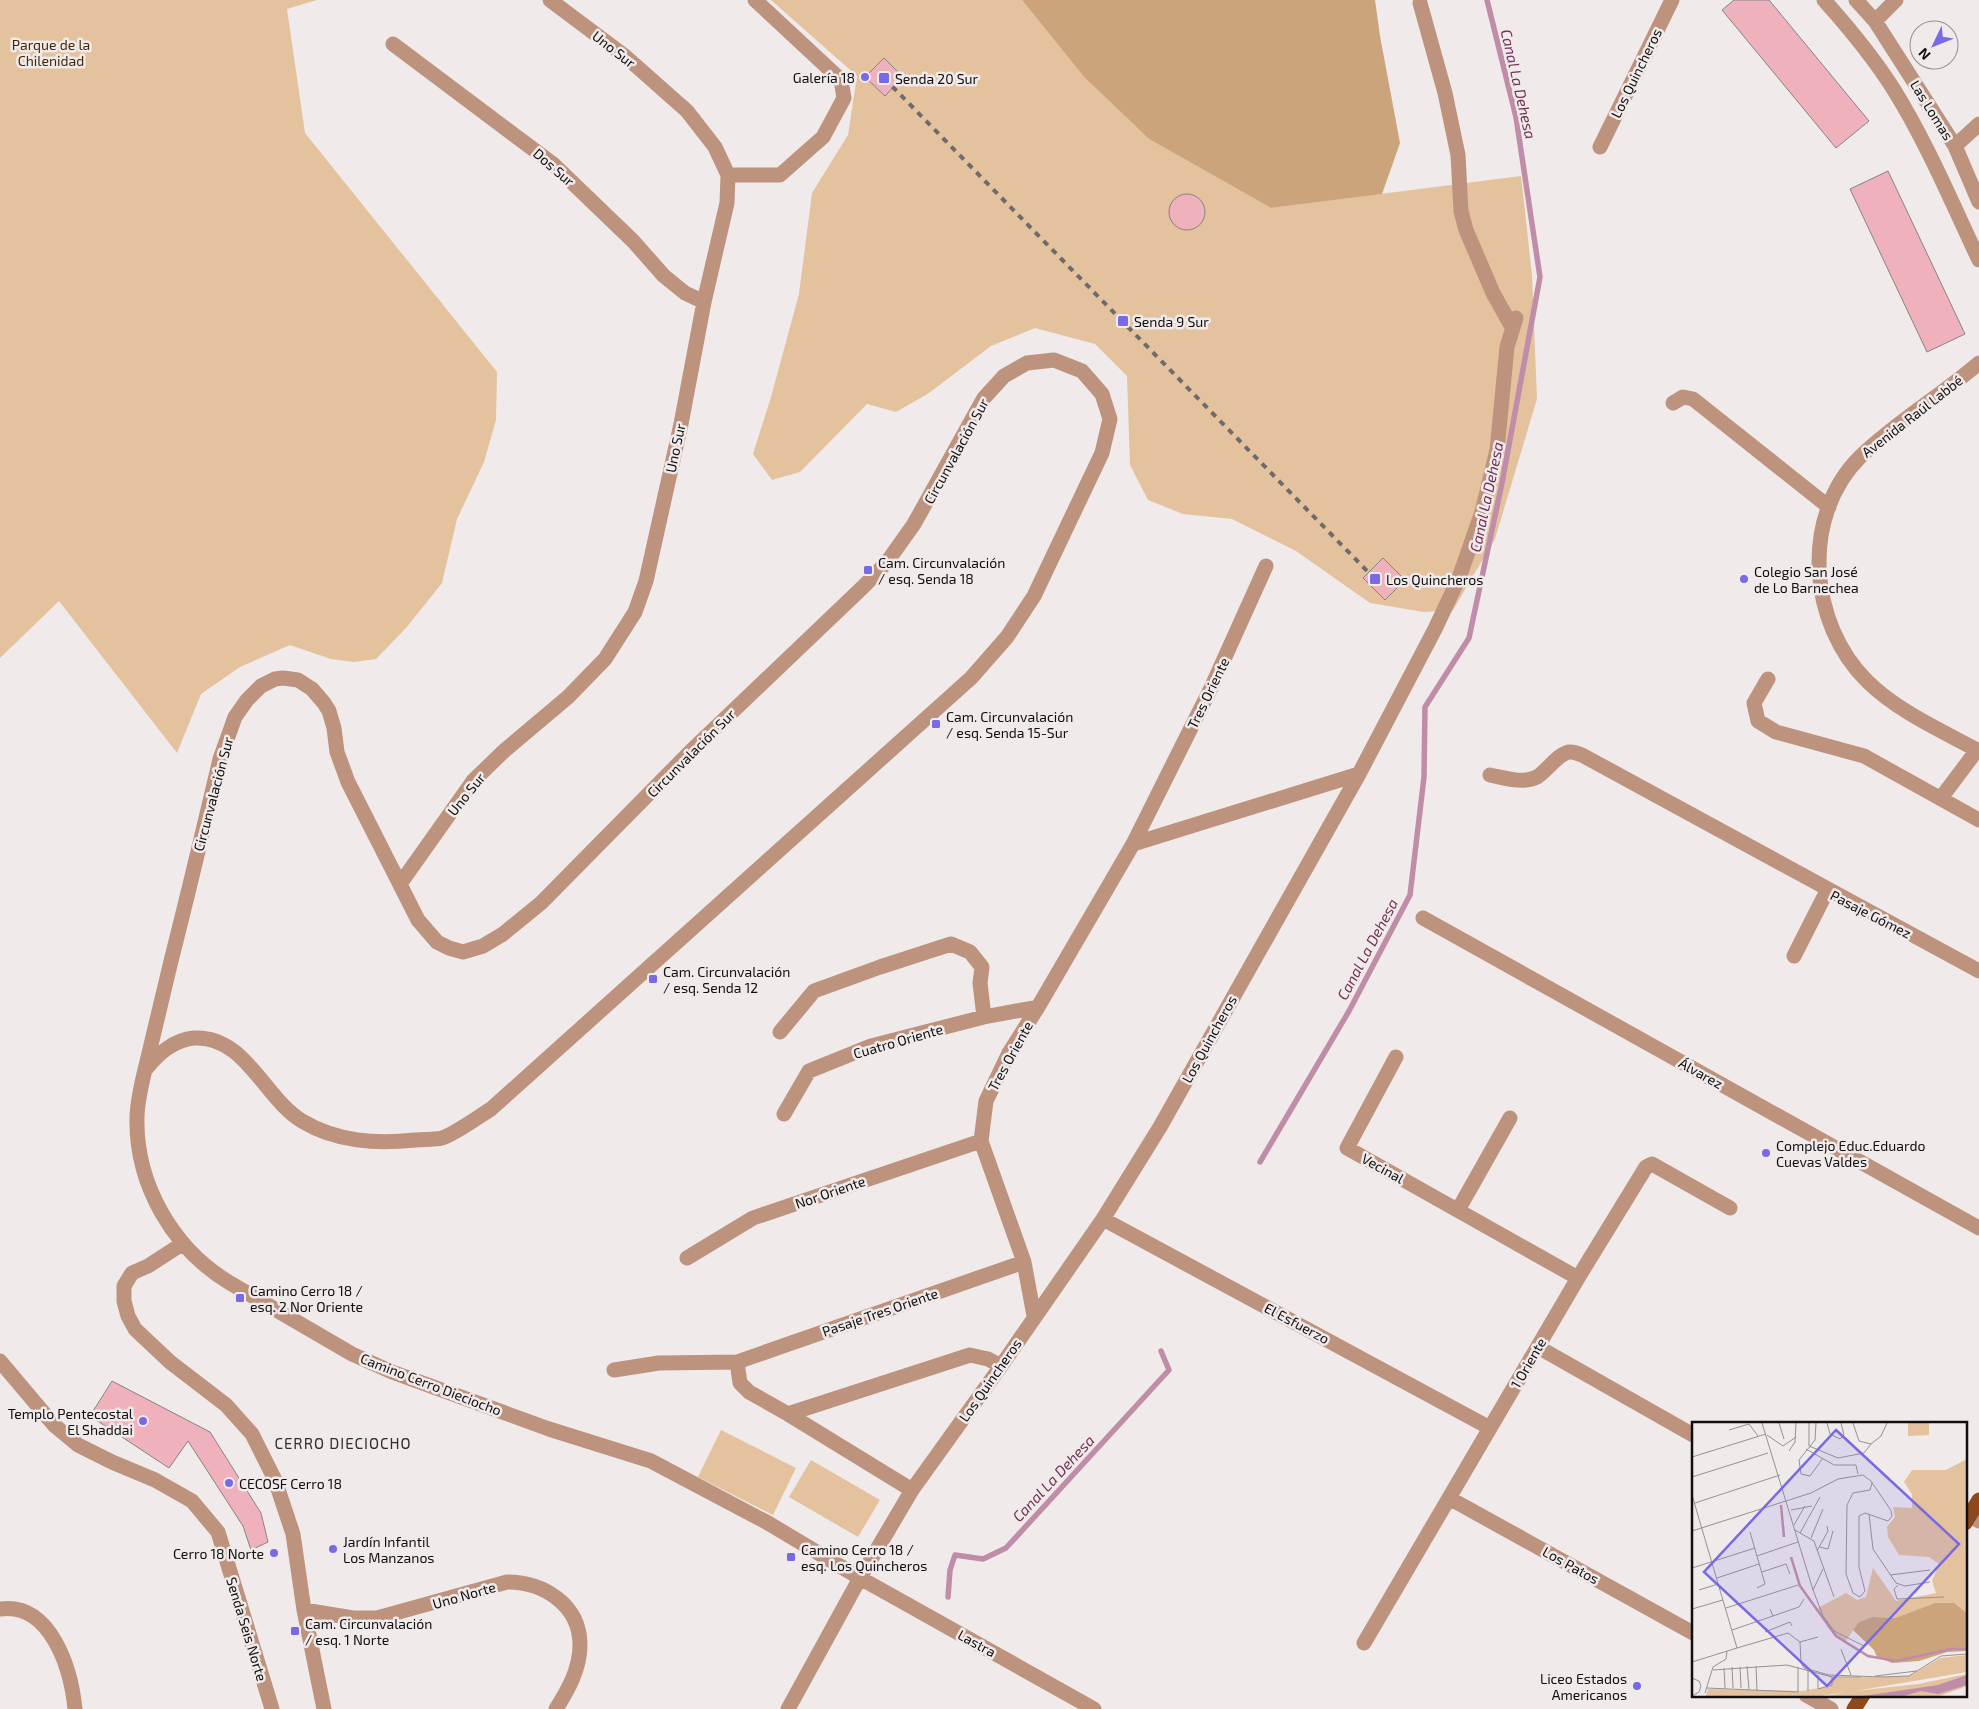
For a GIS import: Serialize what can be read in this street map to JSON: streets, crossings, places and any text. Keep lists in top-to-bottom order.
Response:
{
  "streets": {
    "street": [
      "Uno Sur",
      "Los Quincheros",
      "Las Lomas",
      "Dos Sur",
      "Avenida Raúl Labbé",
      "Circunvalación Sur",
      "Tres Oriente",
      "Pasaje Gómez",
      "Cuatro Oriente",
      "Álvarez",
      "Vecinal",
      "Nor Oriente",
      "Pasaje Tres Oriente",
      "El Esfuerzo",
      "1 Oriente",
      "Camino Cerro Dieciocho",
      "Los Patos",
      "Uno Norte",
      "Senda Seis Norte",
      "Lastra"
    ]
  },
  "crossings": [
    ["Uno Sur", "Dos Sur"],
    ["Uno Sur", "Circunvalación Sur"],
    ["Los Quincheros", "Tres Oriente"],
    ["Los Quincheros", "El Esfuerzo"],
    ["Los Quincheros", "Camino Cerro Dieciocho"],
    ["Los Quincheros", "Lastra"],
    ["Circunvalación Sur", "Camino Cerro Dieciocho"],
    ["Tres Oriente", "Cuatro Oriente"],
    ["Tres Oriente", "Nor Oriente"],
    ["Tres Oriente", "Pasaje Tres Oriente"],
    ["Vecinal", "1 Oriente"],
    ["El Esfuerzo", "1 Oriente"],
    ["1 Oriente", "Los Patos"],
    ["Camino Cerro Dieciocho", "Lastra"]
  ],
  "districts": ["CERRO DIECIOCHO"],
  "water": ["Canal La Dehesa"],
  "parks": ["Parque de la Chilenidad"],
  "places": {
    "other": [
      "Galería 18",
      "Colegio San José de Lo Barnechea",
      "Complejo Educ.Eduardo Cuevas Valdes",
      "Templo Pentecostal El Shaddai",
      "CECOSF Cerro 18",
      "Jardín Infantil Los Manzanos",
      "Cerro 18 Norte",
      "Liceo Estados Americanos"
    ],
    "transit": [
      "Senda 20 Sur",
      "Senda 9 Sur",
      "Cam. Circunvalación / esq. Senda 18",
      "Los Quincheros",
      "Cam. Circunvalación / esq. Senda 15-Sur",
      "Cam. Circunvalación / esq. Senda 12",
      "Camino Cerro 18 / esq. 2 Nor Oriente",
      "Camino Cerro 18 / esq. Los Quincheros",
      "Cam. Circunvalación / esq. 1 Norte"
    ]
  },
  "north": "bottom left"
}
